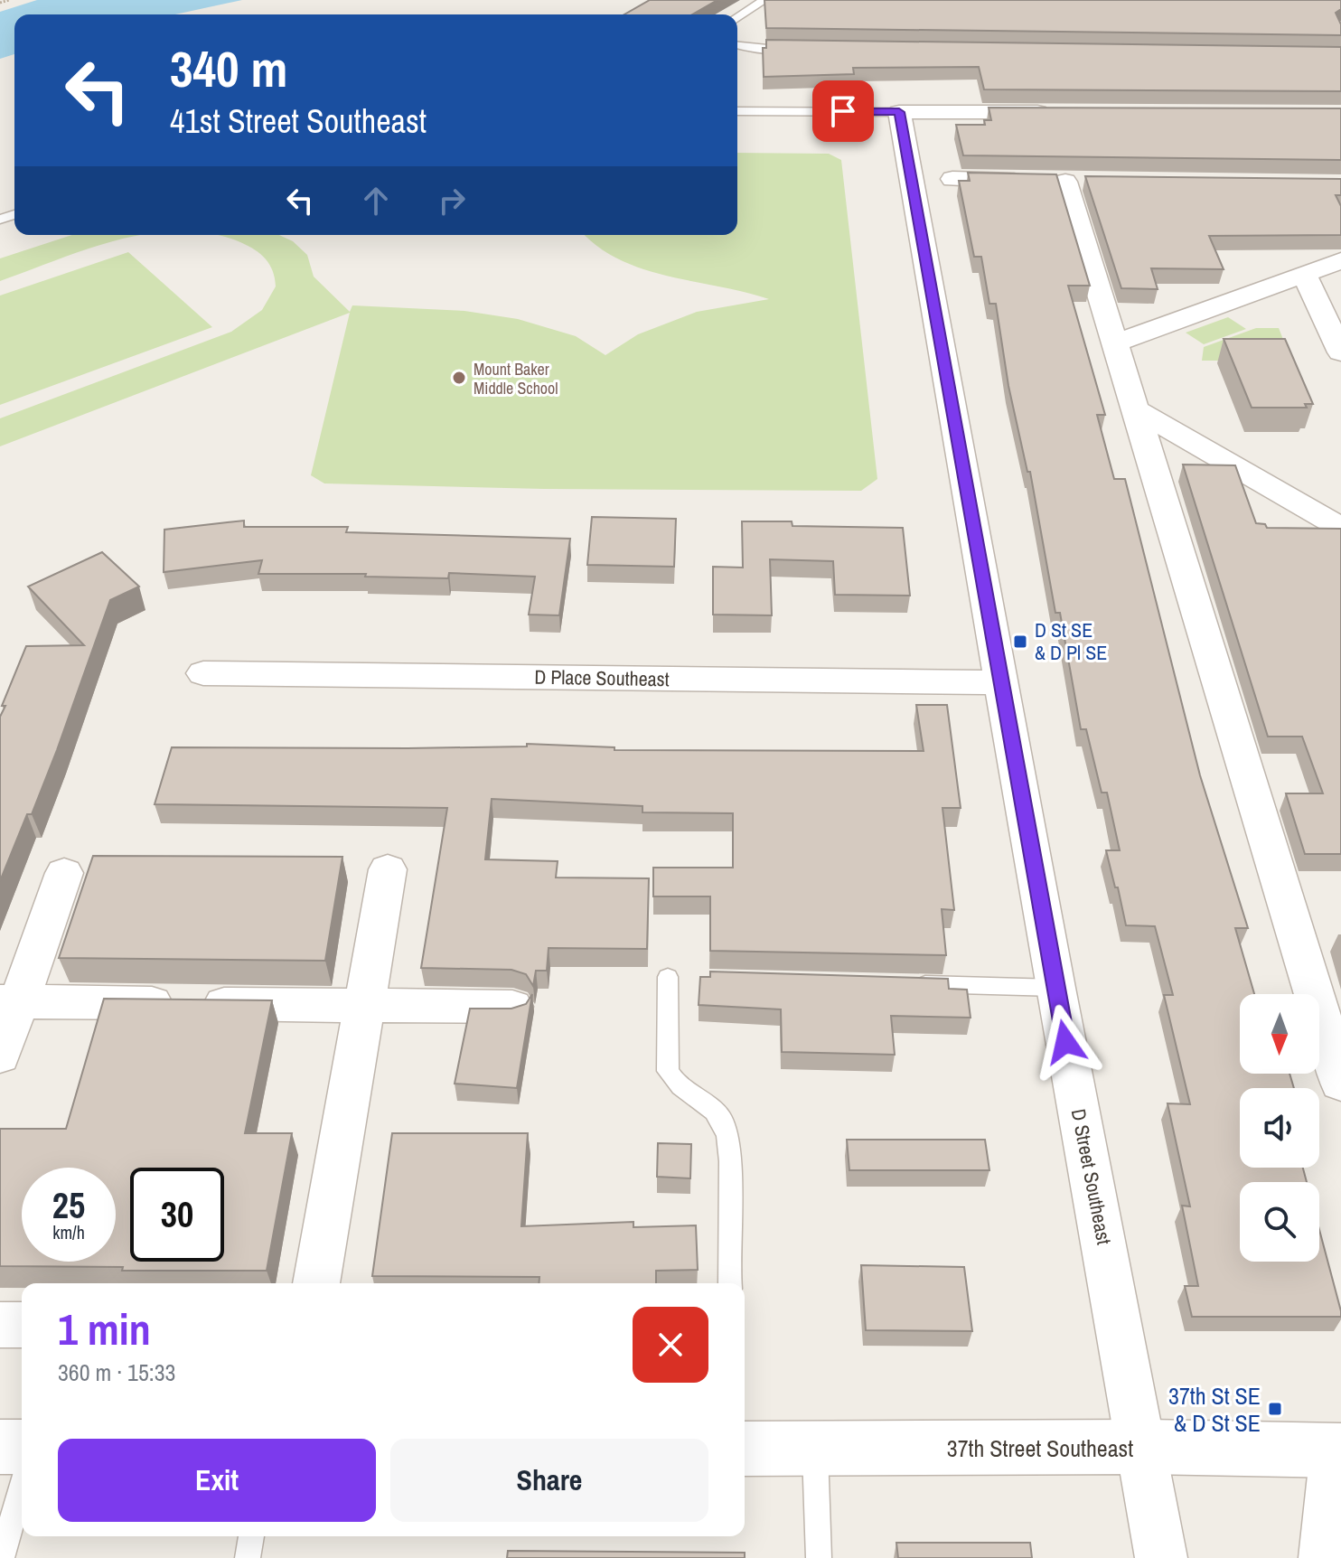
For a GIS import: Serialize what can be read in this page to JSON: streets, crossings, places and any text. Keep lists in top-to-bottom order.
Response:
{
  "streets": {
    "street": ["D Place Southeast", "D Street Southeast", "37th Street Southeast"]
  },
  "crossings": [
    ["D Place Southeast", "D Street Southeast"],
    ["D Street Southeast", "37th Street Southeast"]
  ],
  "places": {
    "other": ["Mount Baker Middle School"],
    "transit": ["D St SE & D Pl SE", "37th St SE & D St SE"]
  },
  "north": "bottom",
  "page": {
    "turn": ["340 m", "41st Street Southeast"],
    "speed": "25 km/h",
    "limit": "30",
    "heading": ["1 min", "360 m · 15:33"],
    "buttons": ["Exit", "Share"]
  }
}
